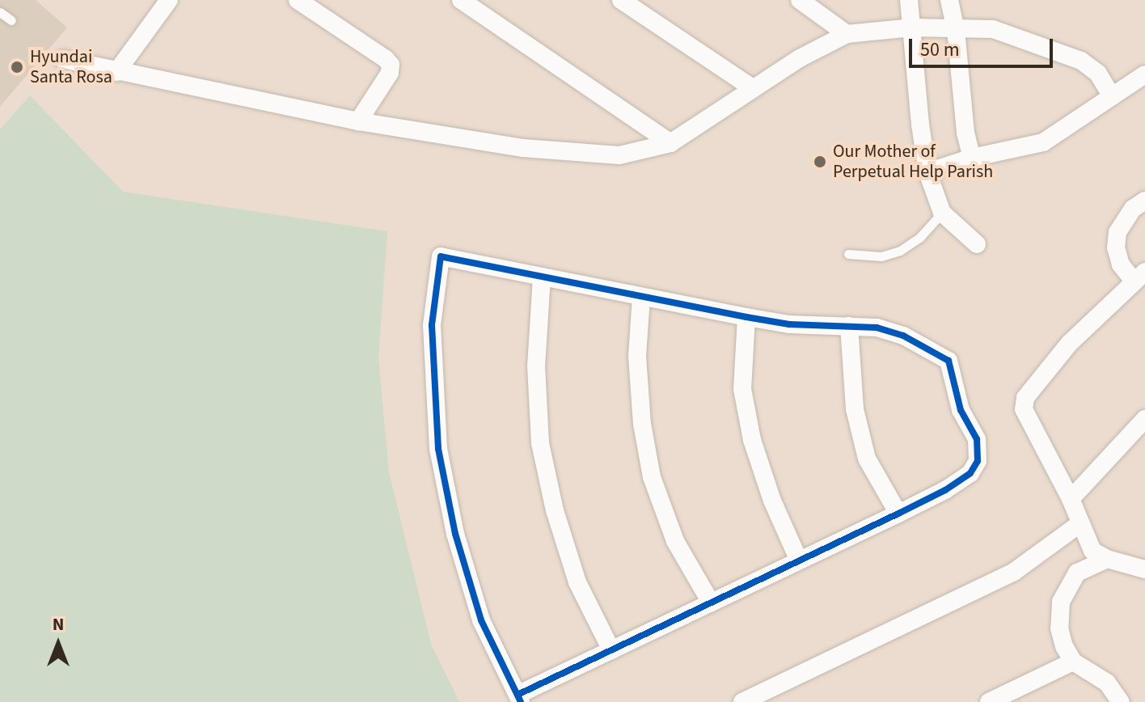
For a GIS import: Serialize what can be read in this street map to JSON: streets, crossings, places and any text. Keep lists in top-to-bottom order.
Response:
{
  "places": ["Hyundai Santa Rosa", "Our Mother of Perpetual Help Parish"],
  "scale_bar": "50 m",
  "north": "top"
}
